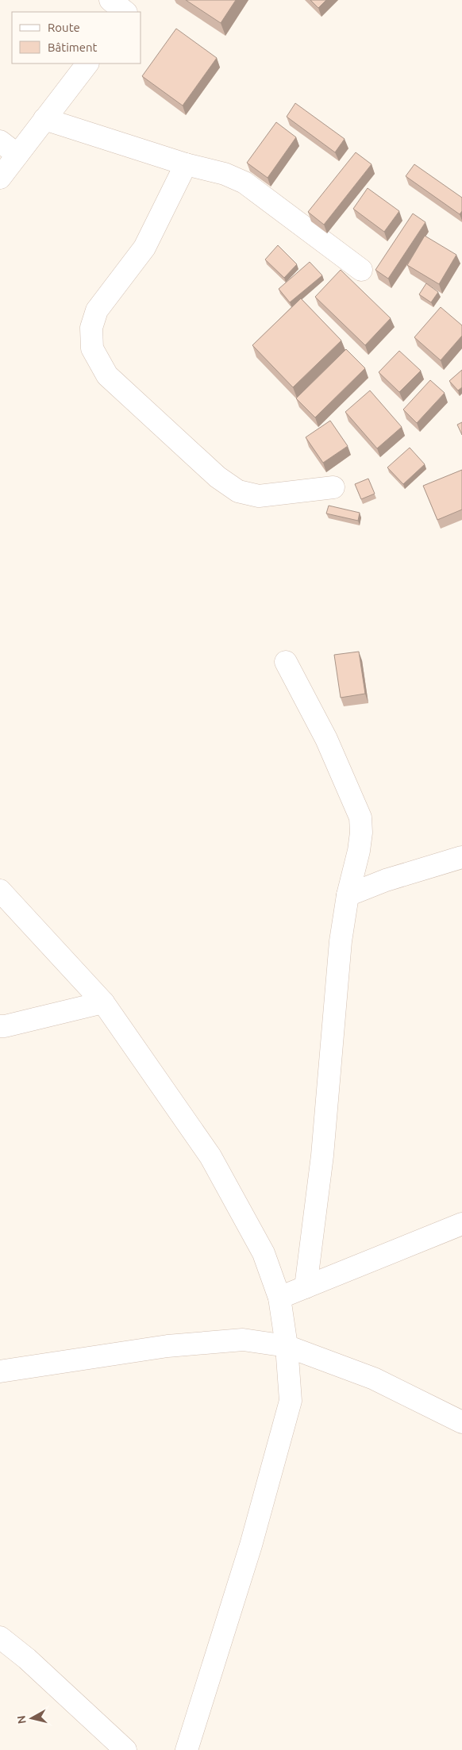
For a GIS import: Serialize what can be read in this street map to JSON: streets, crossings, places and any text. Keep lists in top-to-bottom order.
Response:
{
  "legend": ["Route", "Bâtiment"],
  "north": "left"
}
